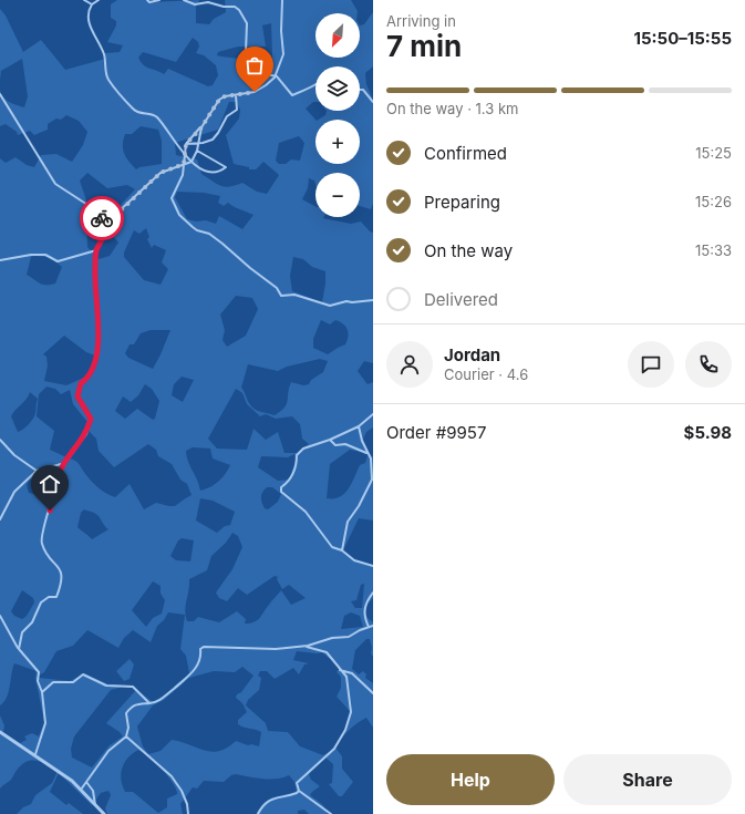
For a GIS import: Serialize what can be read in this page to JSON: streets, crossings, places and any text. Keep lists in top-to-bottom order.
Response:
{
  "north": "bottom left",
  "page": {
    "heading": ["7 min", "Arriving in", "15:50–15:55"],
    "panel": [
      "Jordan",
      "Courier · 4.6",
      "Order #9957",
      "$5.98"
    ],
    "map_buttons": ["+", "−"],
    "bar": "On the way · 1.3 km",
    "list": [
      ["Confirmed", "15:25"],
      ["Preparing", "15:26"],
      ["On the way", "15:33"],
      "Delivered"
    ],
    "buttons": ["Help", "Share"]
  }
}
